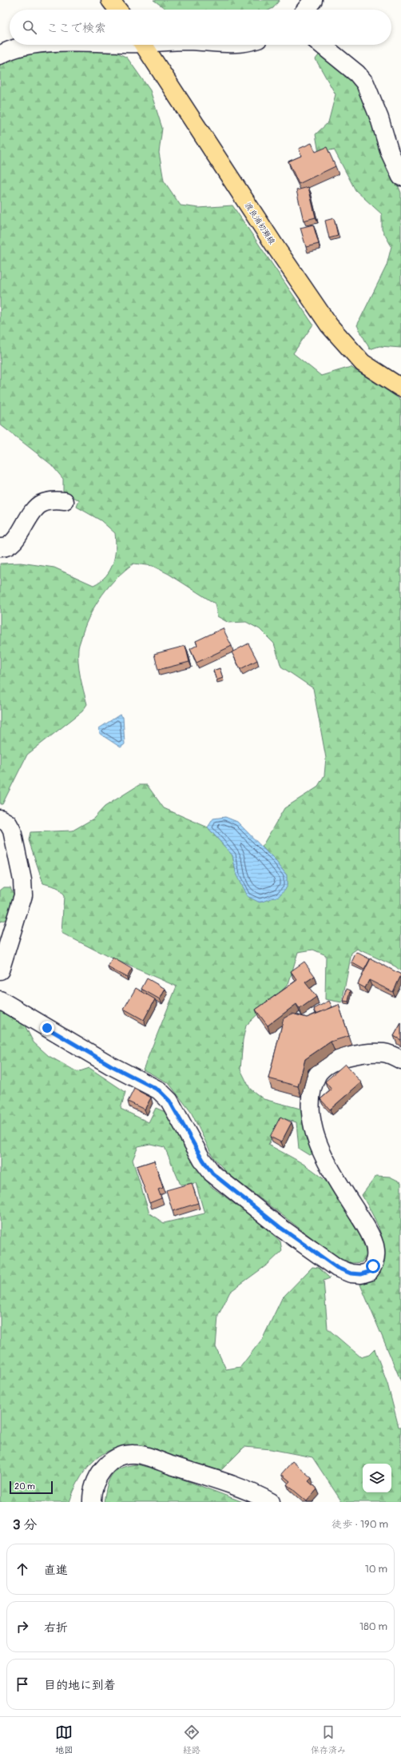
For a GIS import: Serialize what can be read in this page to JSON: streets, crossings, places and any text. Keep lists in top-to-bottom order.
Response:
{
  "streets": {
    "main road": ["渡良浦初瀬線"]
  },
  "scale_bar": "20 m",
  "page": {
    "search": "ここで検索",
    "scale": "20 m",
    "heading": ["3 分", "徒歩 · 190 m"],
    "list": [
      ["直進", "10 m"],
      ["右折", "180 m"],
      "目的地に到着"
    ],
    "nav": ["地図", "経路", "保存済み"]
  }
}
